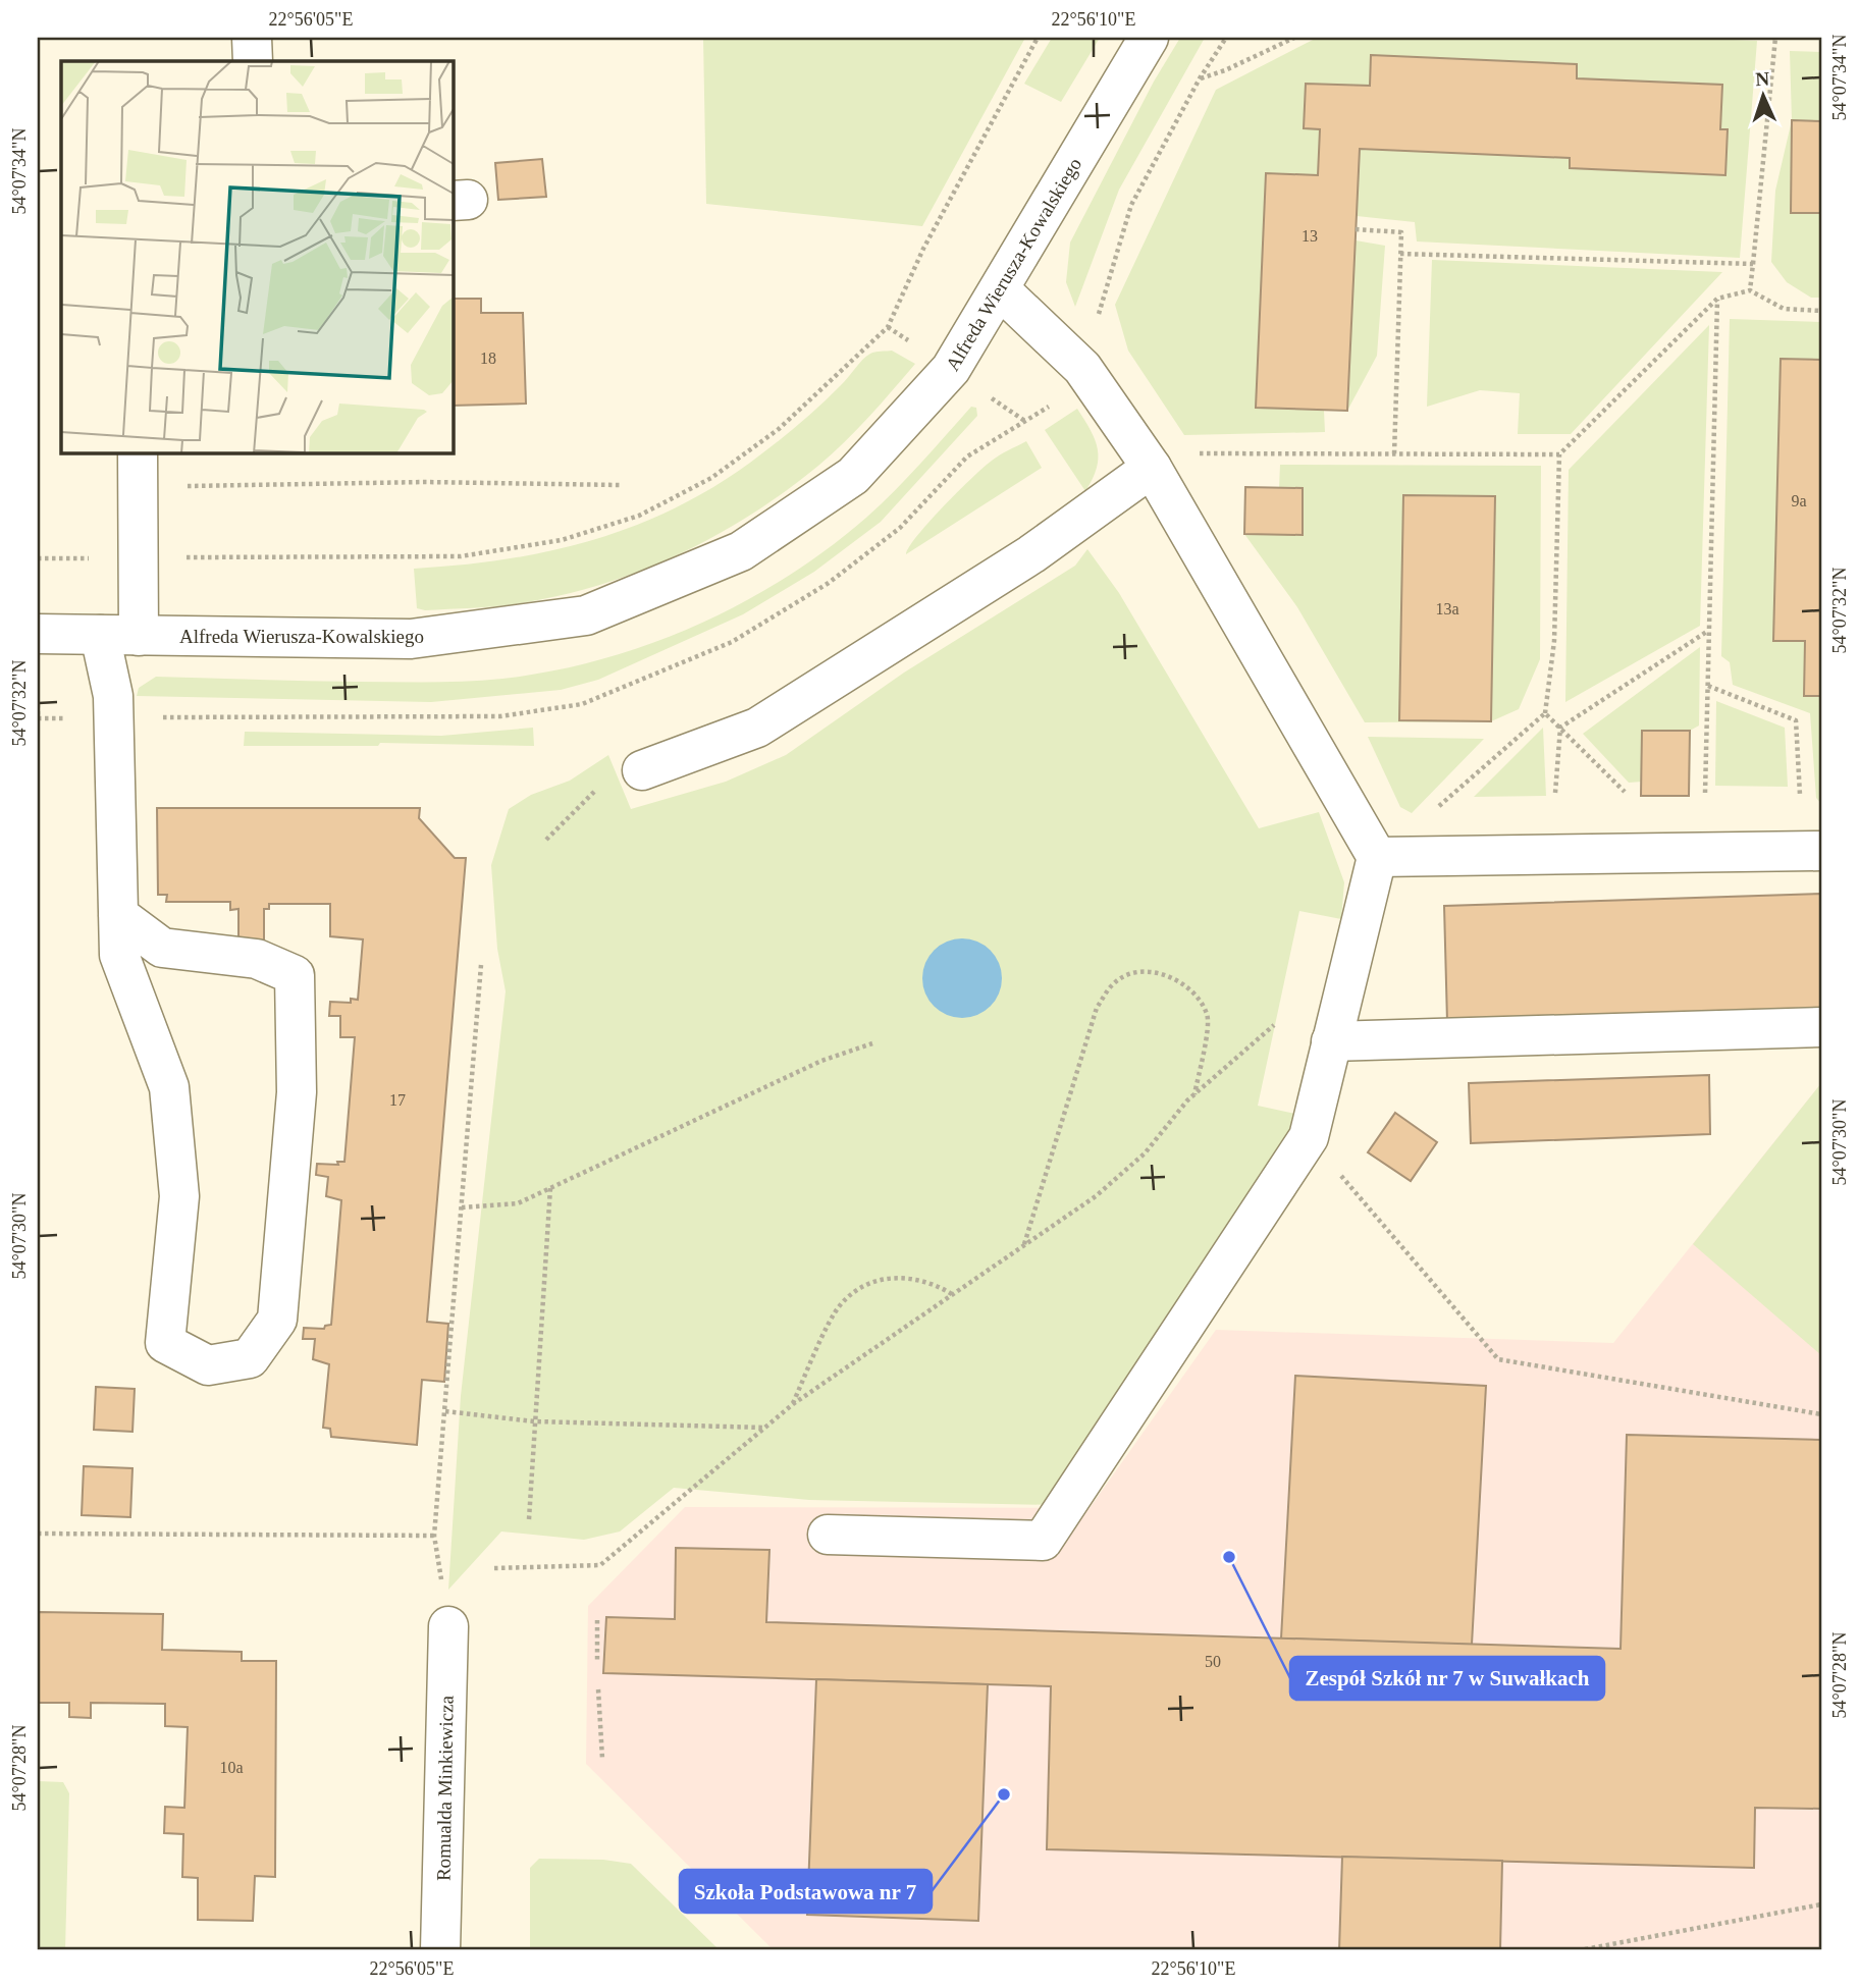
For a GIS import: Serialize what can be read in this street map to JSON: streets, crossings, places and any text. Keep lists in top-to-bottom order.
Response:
{
  "streets": {
    "street": ["Alfreda Wierusza-Kowalskiego", "Romualda Minkiewicza"]
  },
  "places": ["Zespół Szkół nr 7 w Suwałkach", "Szkoła Podstawowa nr 7"],
  "house_numbers": [
    "13",
    "18",
    "9a",
    "13a",
    "17",
    "50",
    "10a"
  ],
  "north": "top",
  "coordinates": [
    "22°56'05\"E",
    "22°56'10\"E",
    "54°07'34\"N",
    "54°07'32\"N",
    "54°07'30\"N",
    "54°07'28\"N"
  ]
}
